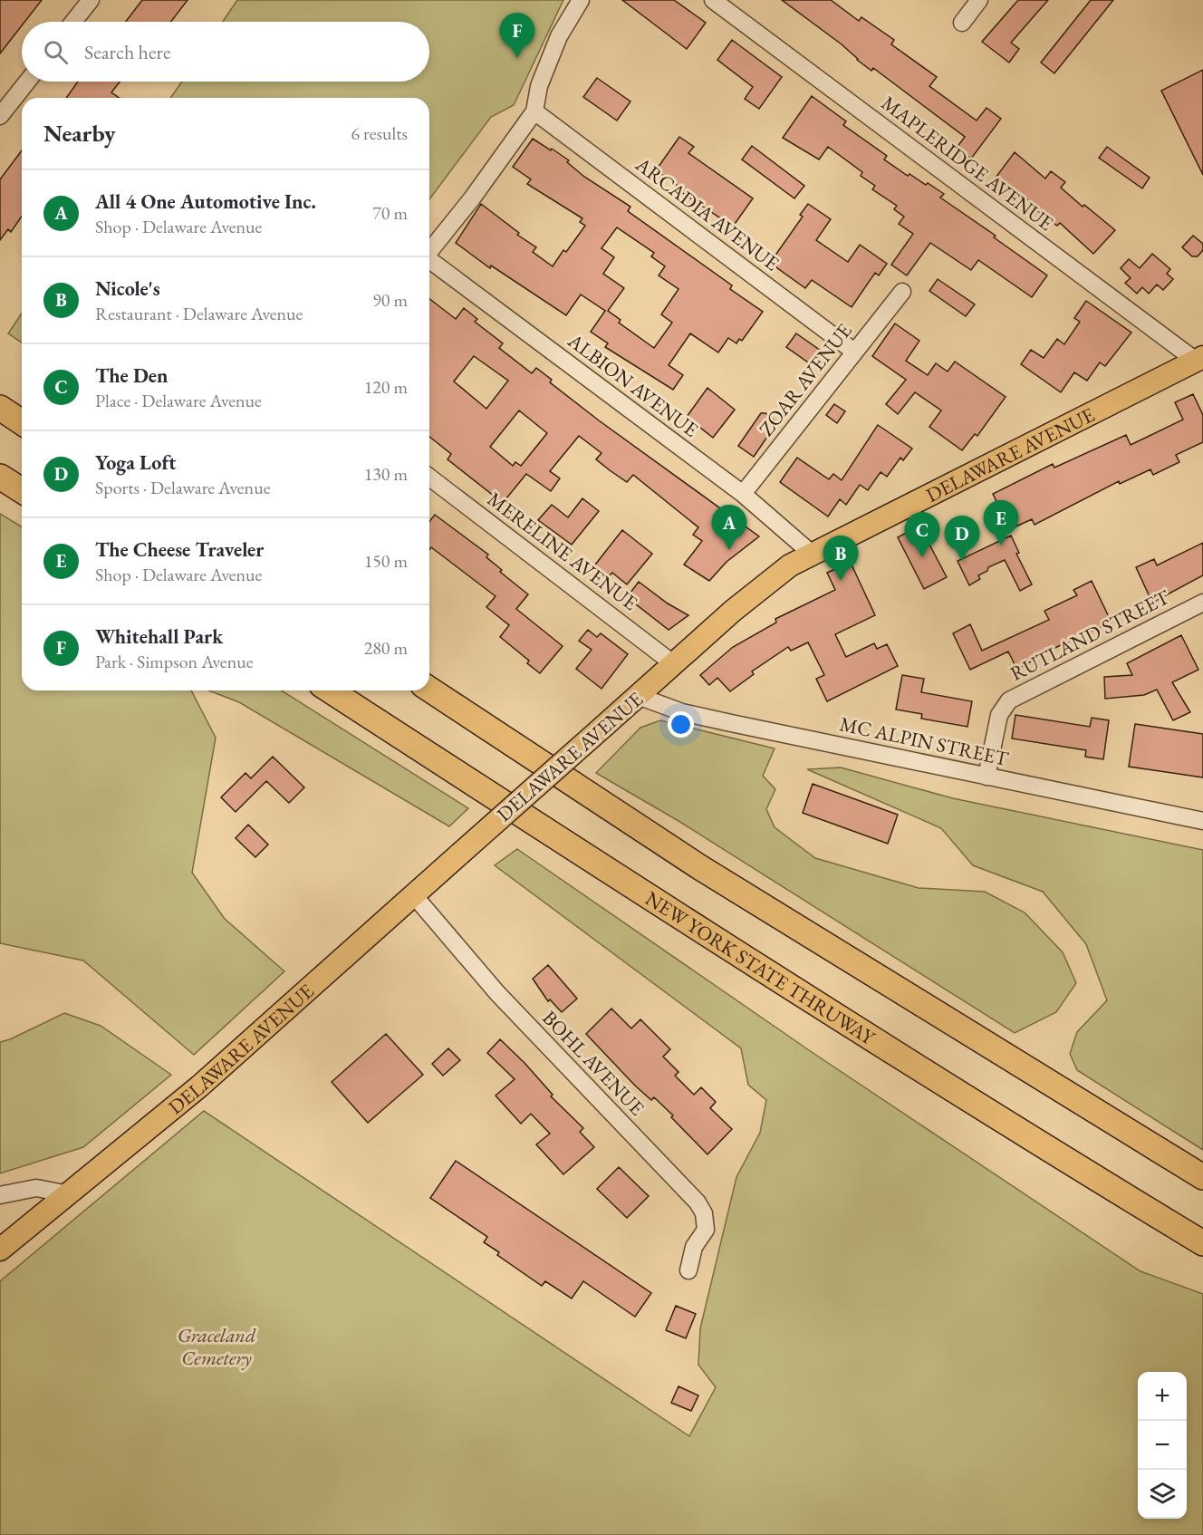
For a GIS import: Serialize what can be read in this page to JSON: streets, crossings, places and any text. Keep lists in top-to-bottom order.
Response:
{
  "streets": {
    "highway": ["NEW YORK STATE THRUWAY"],
    "main road": ["DELAWARE AVENUE"],
    "street": [
      "MAPLERIDGE AVENUE",
      "ARCADIA AVENUE",
      "ZOAR AVENUE",
      "ALBION AVENUE",
      "MERELINE AVENUE",
      "RUTLAND STREET",
      "MC ALPIN STREET",
      "BOHL AVENUE"
    ]
  },
  "crossings": [
    ["MAPLERIDGE AVENUE", "DELAWARE AVENUE"],
    ["ARCADIA AVENUE", "ZOAR AVENUE"],
    ["ZOAR AVENUE", "ALBION AVENUE"],
    ["ALBION AVENUE", "DELAWARE AVENUE"],
    ["DELAWARE AVENUE", "MERELINE AVENUE"],
    ["DELAWARE AVENUE", "MC ALPIN STREET"],
    ["DELAWARE AVENUE", "BOHL AVENUE"],
    ["RUTLAND STREET", "MC ALPIN STREET"]
  ],
  "parks": ["Graceland Cemetery"],
  "page": {
    "pins": [
      "F",
      "E",
      "A",
      "C",
      "D",
      "B"
    ],
    "search": "Search here",
    "heading": ["Nearby", "6 results"],
    "list": [
      {
        "mark": "A",
        "name": "All 4 One Automotive Inc.",
        "note": "Shop · Delaware Avenue",
        "value": "70 m"
      },
      {
        "mark": "B",
        "name": "Nicole's",
        "note": "Restaurant · Delaware Avenue",
        "value": "90 m"
      },
      {
        "mark": "C",
        "name": "The Den",
        "note": "Place · Delaware Avenue",
        "value": "120 m"
      },
      {
        "mark": "D",
        "name": "Yoga Loft",
        "note": "Sports · Delaware Avenue",
        "value": "130 m"
      },
      {
        "mark": "E",
        "name": "The Cheese Traveler",
        "note": "Shop · Delaware Avenue",
        "value": "150 m"
      },
      {
        "mark": "F",
        "name": "Whitehall Park",
        "note": "Park · Simpson Avenue",
        "value": "280 m"
      }
    ],
    "map_buttons": ["+", "−"]
  }
}
